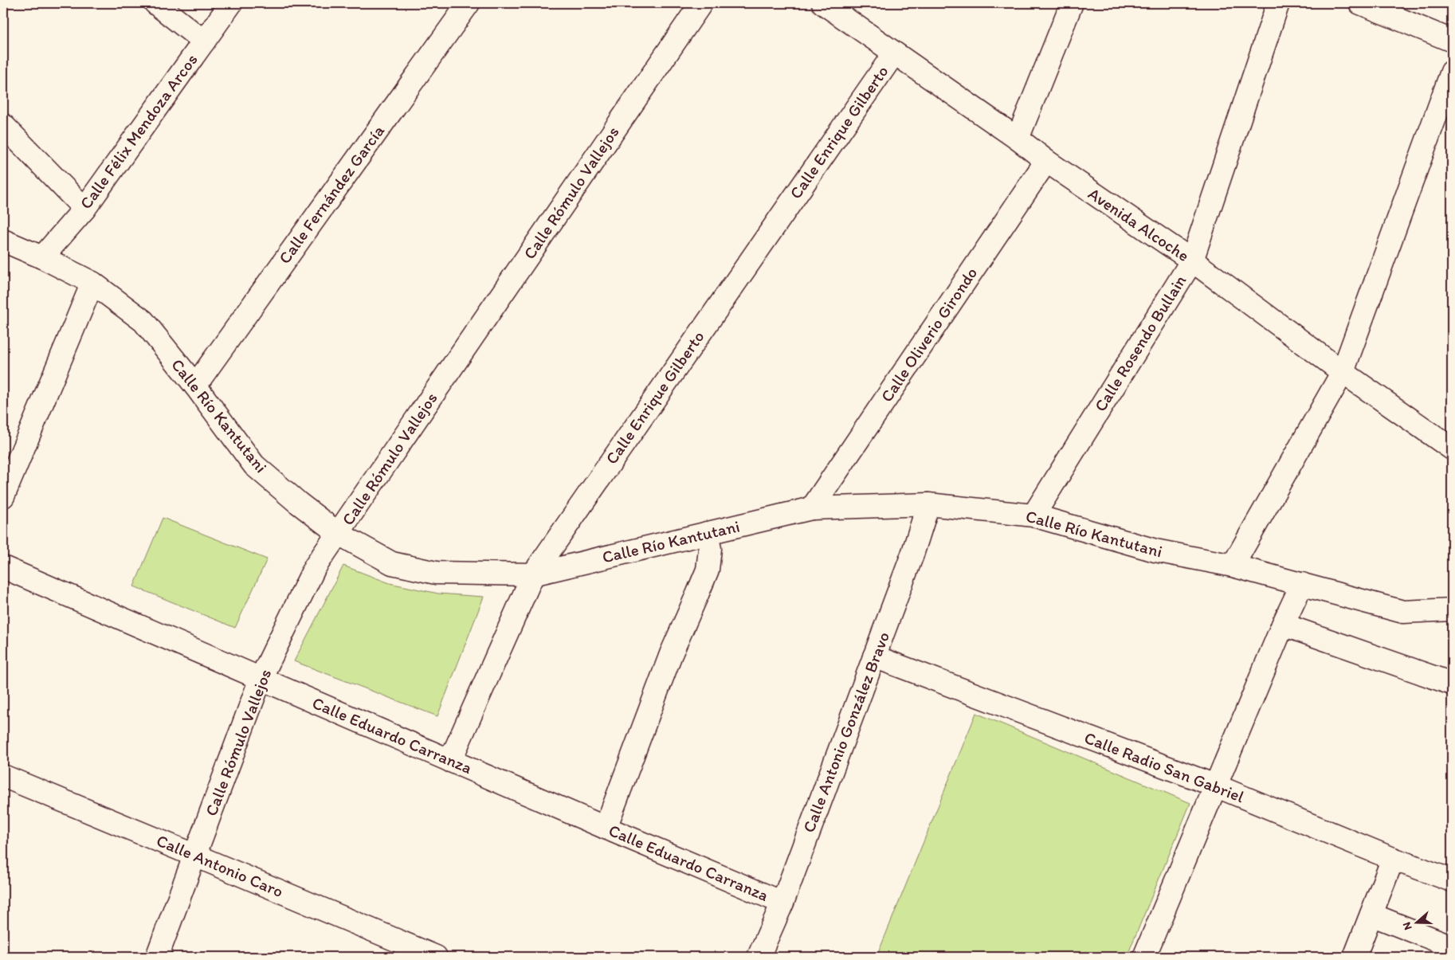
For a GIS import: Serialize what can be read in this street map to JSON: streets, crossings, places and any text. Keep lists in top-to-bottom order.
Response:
{
  "streets": {
    "street": [
      "Calle Félix Mendoza Arcos",
      "Calle Enrique Gilberto",
      "Calle Rómulo Vallejos",
      "Calle Fernández García",
      "Avenida Alcoche",
      "Calle Oliverio Girondo",
      "Calle Rosendo Bullain",
      "Calle Río Kantutani",
      "Calle Antonio González Bravo",
      "Calle Eduardo Carranza",
      "Calle Radio San Gabriel",
      "Calle Antonio Caro"
    ]
  },
  "crossings": [
    ["Calle Félix Mendoza Arcos", "Calle Río Kantutani"],
    ["Calle Enrique Gilberto", "Avenida Alcoche"],
    ["Calle Enrique Gilberto", "Calle Río Kantutani"],
    ["Calle Enrique Gilberto", "Calle Eduardo Carranza"],
    ["Calle Rómulo Vallejos", "Calle Río Kantutani"],
    ["Calle Rómulo Vallejos", "Calle Eduardo Carranza"],
    ["Calle Rómulo Vallejos", "Calle Antonio Caro"],
    ["Calle Fernández García", "Calle Río Kantutani"],
    ["Avenida Alcoche", "Calle Oliverio Girondo"],
    ["Avenida Alcoche", "Calle Rosendo Bullain"],
    ["Calle Oliverio Girondo", "Calle Río Kantutani"],
    ["Calle Rosendo Bullain", "Calle Río Kantutani"],
    ["Calle Río Kantutani", "Calle Antonio González Bravo"],
    ["Calle Antonio González Bravo", "Calle Eduardo Carranza"],
    ["Calle Antonio González Bravo", "Calle Radio San Gabriel"]
  ],
  "north": "left"
}
